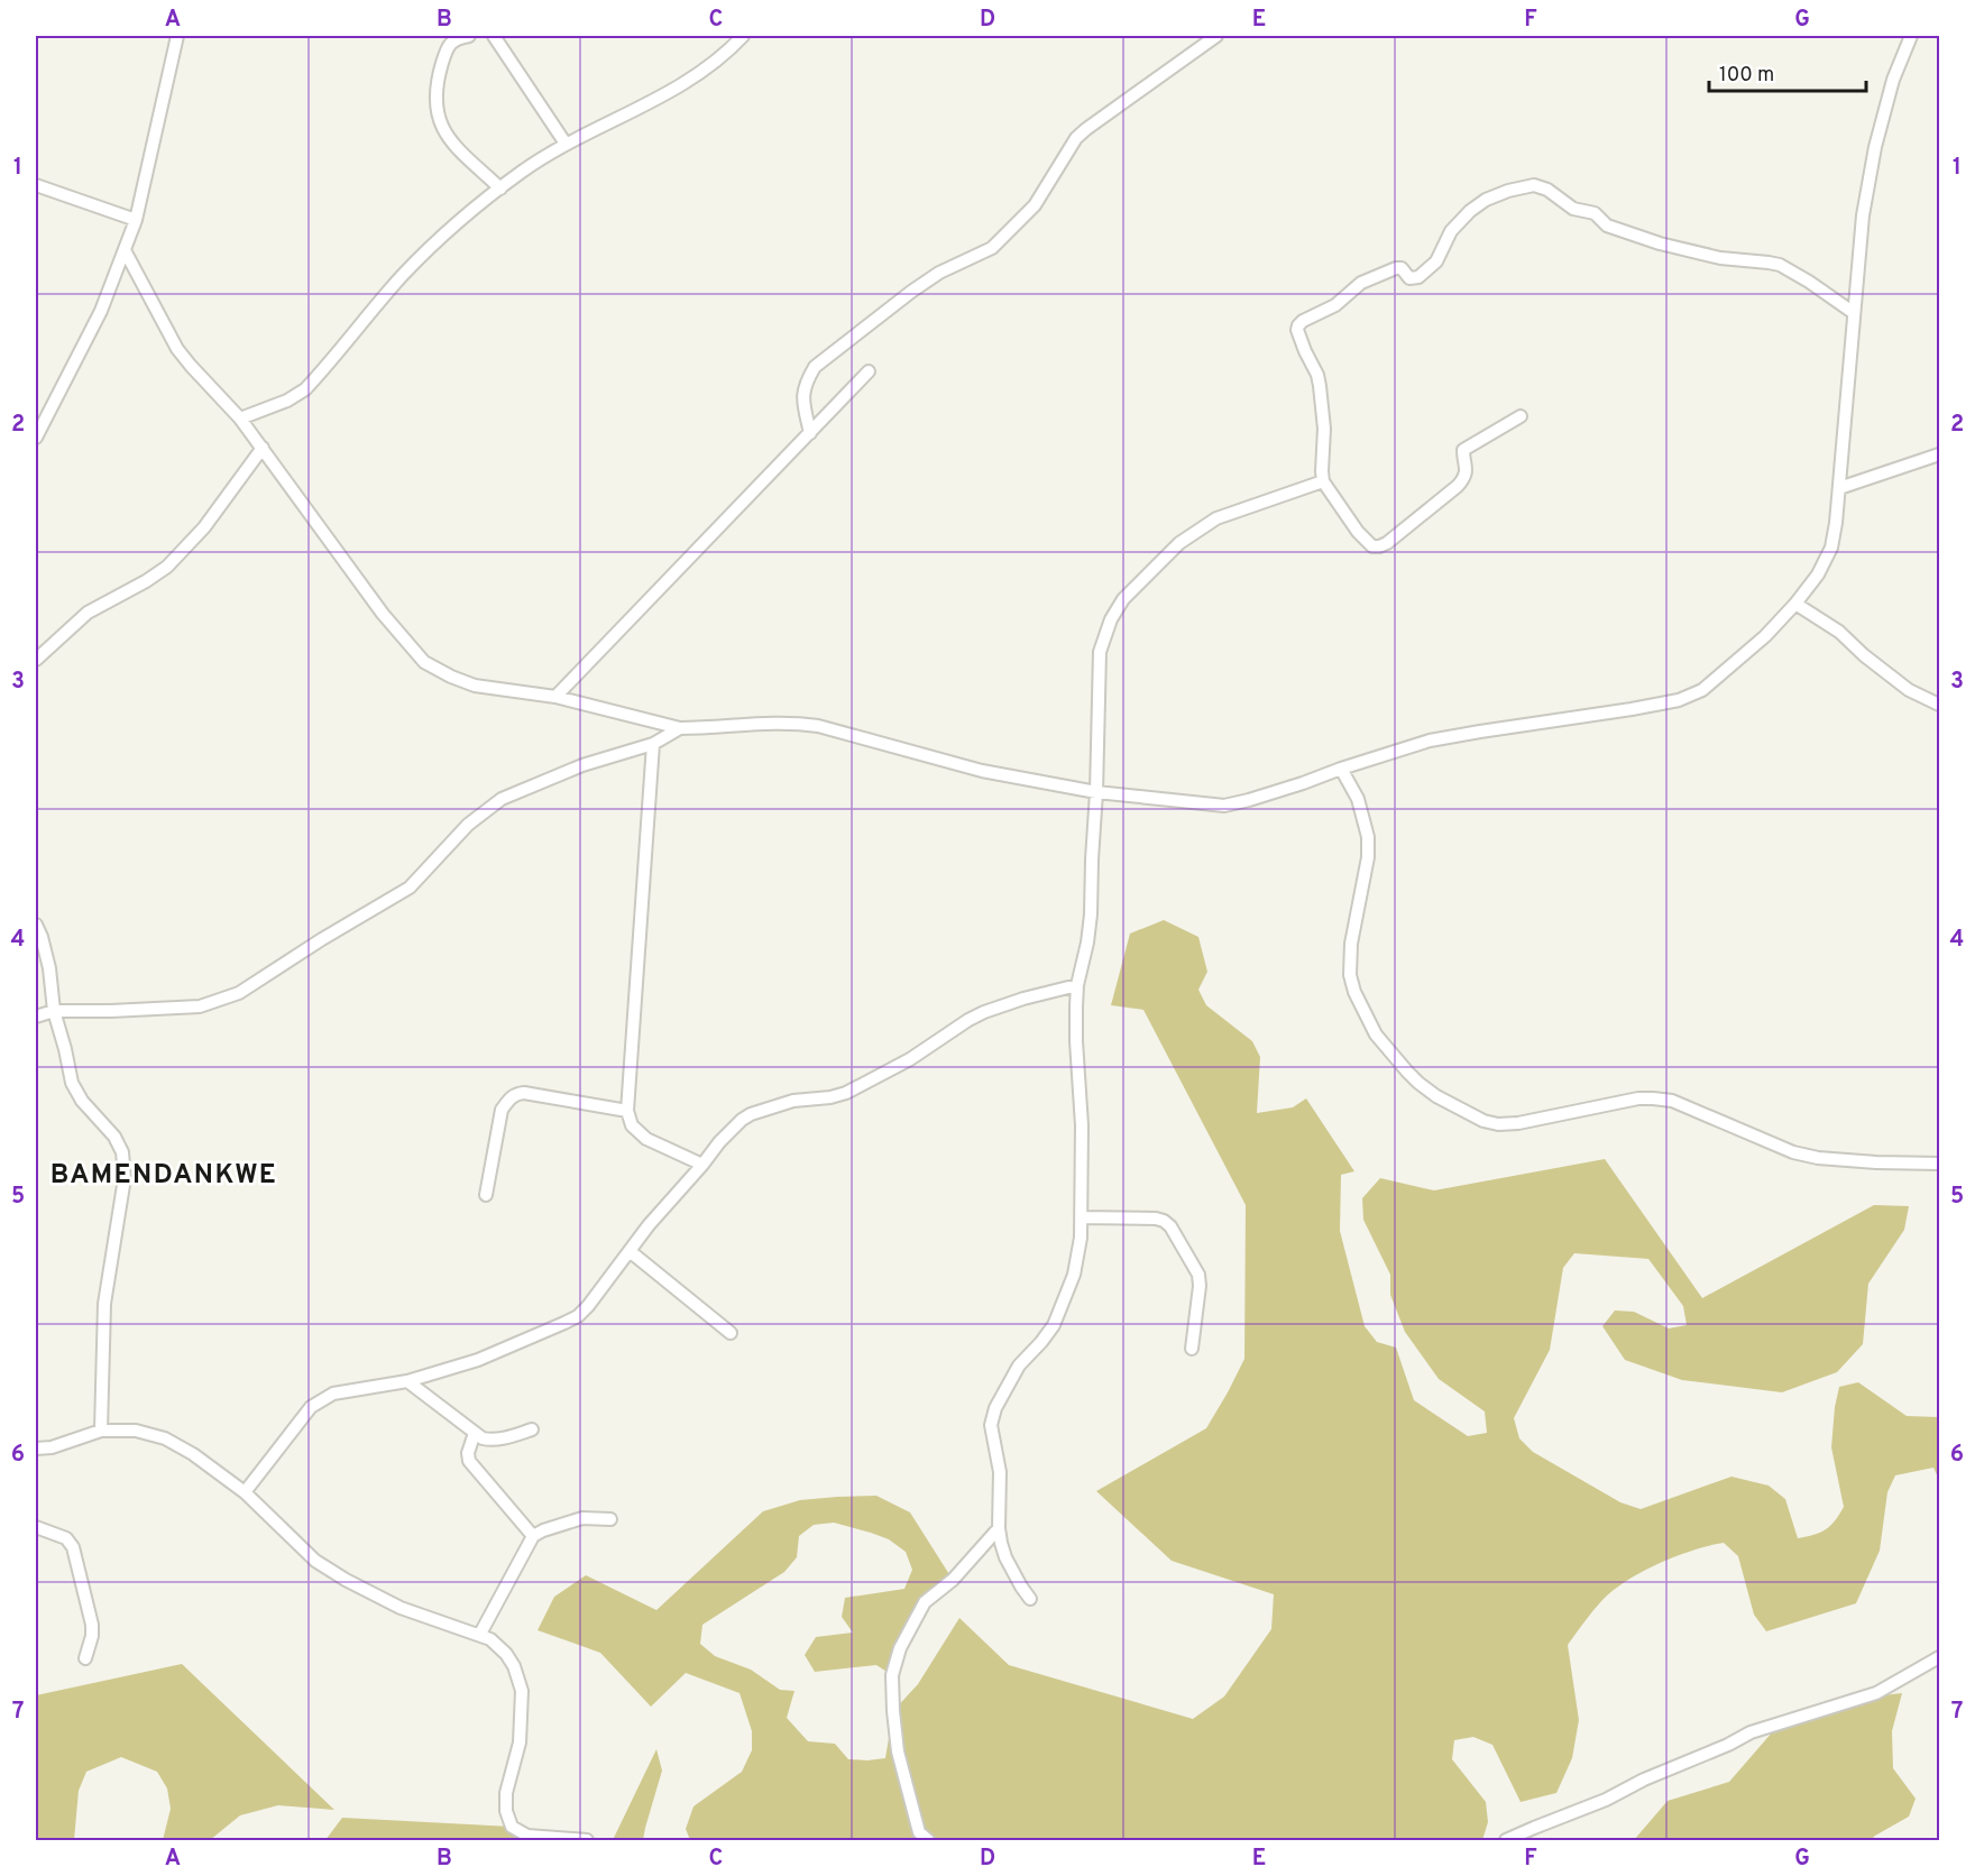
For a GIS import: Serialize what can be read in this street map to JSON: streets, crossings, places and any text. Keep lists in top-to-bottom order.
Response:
{
  "districts": ["BAMENDANKWE"],
  "scale_bar": "100 m",
  "grid": {
    "columns": [
      "A",
      "B",
      "C",
      "D",
      "E",
      "F",
      "G"
    ],
    "rows": [
      "1",
      "2",
      "3",
      "4",
      "5",
      "6",
      "7"
    ]
  }
}
